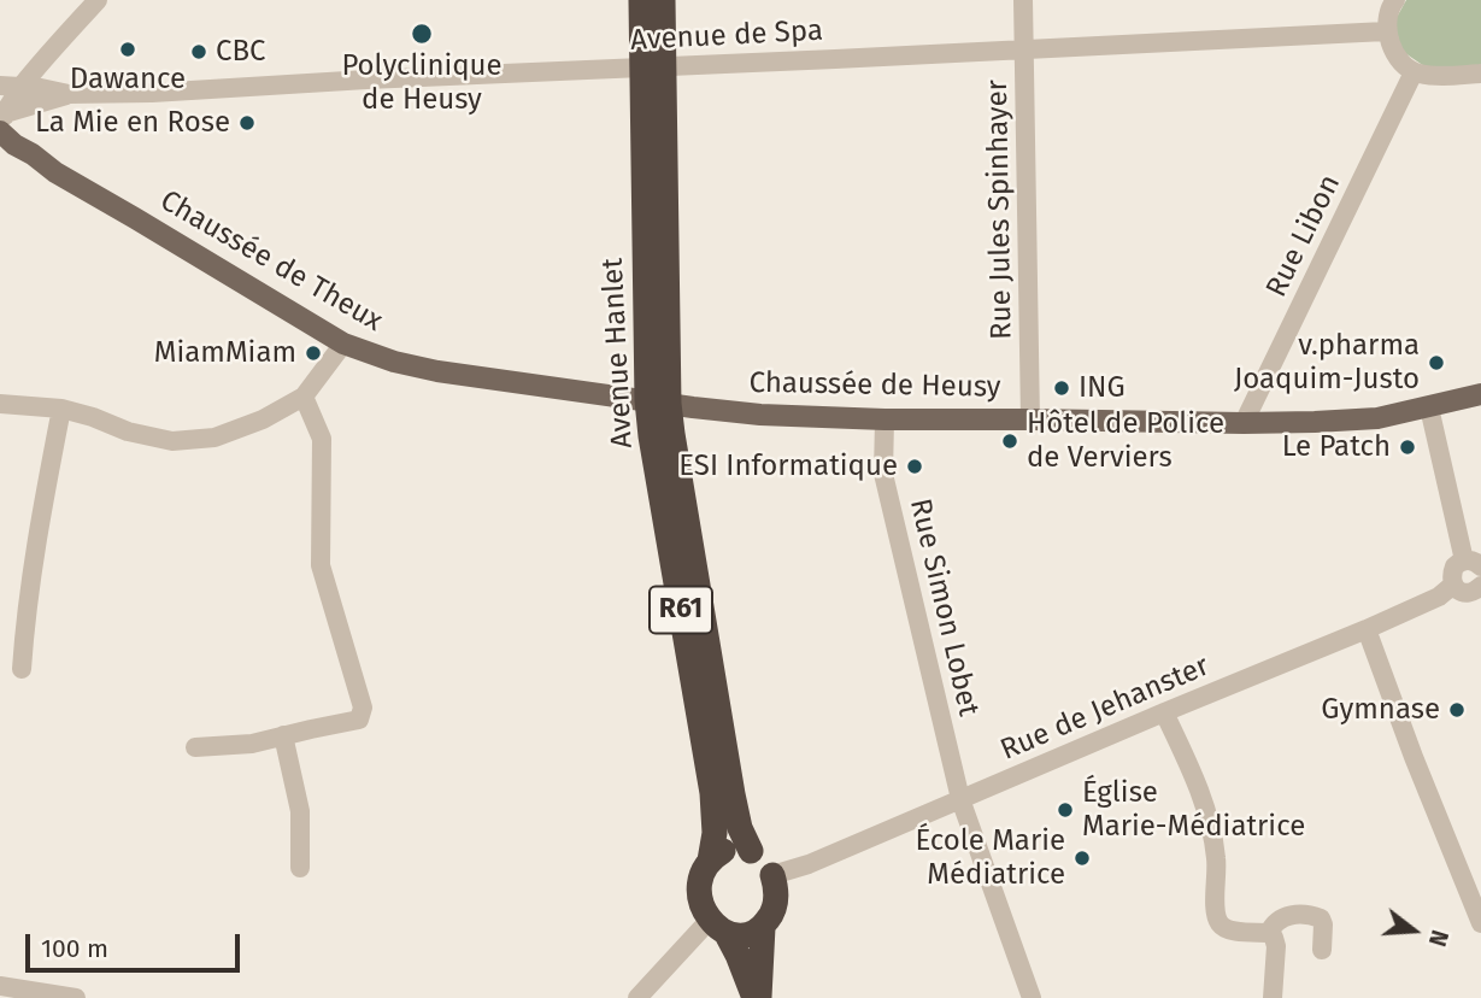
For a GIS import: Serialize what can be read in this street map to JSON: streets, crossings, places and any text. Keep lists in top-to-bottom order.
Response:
{
  "streets": {
    "highway": ["Avenue Hanlet", "R61"],
    "main road": ["Chaussée de Theux", "Chaussée de Heusy"],
    "street": [
      "Avenue de Spa",
      "Rue Jules Spinhayer",
      "Rue Libon",
      "Rue Simon Lobet",
      "Rue de Jehanster"
    ]
  },
  "crossings": [
    ["Avenue de Spa", "Rue Jules Spinhayer"],
    ["Avenue de Spa", "Chaussée de Theux"],
    ["Avenue de Spa", "Avenue Hanlet"],
    ["Rue Jules Spinhayer", "Chaussée de Heusy"],
    ["Rue Libon", "Chaussée de Heusy"],
    ["Chaussée de Theux", "Avenue Hanlet"],
    ["Chaussée de Theux", "Chaussée de Heusy"],
    ["Chaussée de Theux", "R61"],
    ["Avenue Hanlet", "Chaussée de Heusy"],
    ["Avenue Hanlet", "R61"],
    ["Avenue Hanlet", "Rue de Jehanster"],
    ["Chaussée de Heusy", "Rue Simon Lobet"],
    ["Chaussée de Heusy", "R61"],
    ["Rue Simon Lobet", "Rue de Jehanster"],
    ["R61", "Rue de Jehanster"]
  ],
  "places": [
    "Polyclinique de Heusy",
    "Dawance",
    "CBC",
    "La Mie en Rose",
    "MiamMiam",
    "v.pharma Joaquim-Justo",
    "ING",
    "Hôtel de Police de Verviers",
    "Le Patch",
    "ESI Informatique",
    "Gymnase",
    "Église Marie-Médiatrice",
    "École Marie Médiatrice"
  ],
  "scale_bar": "100 m",
  "north": "right"
}
